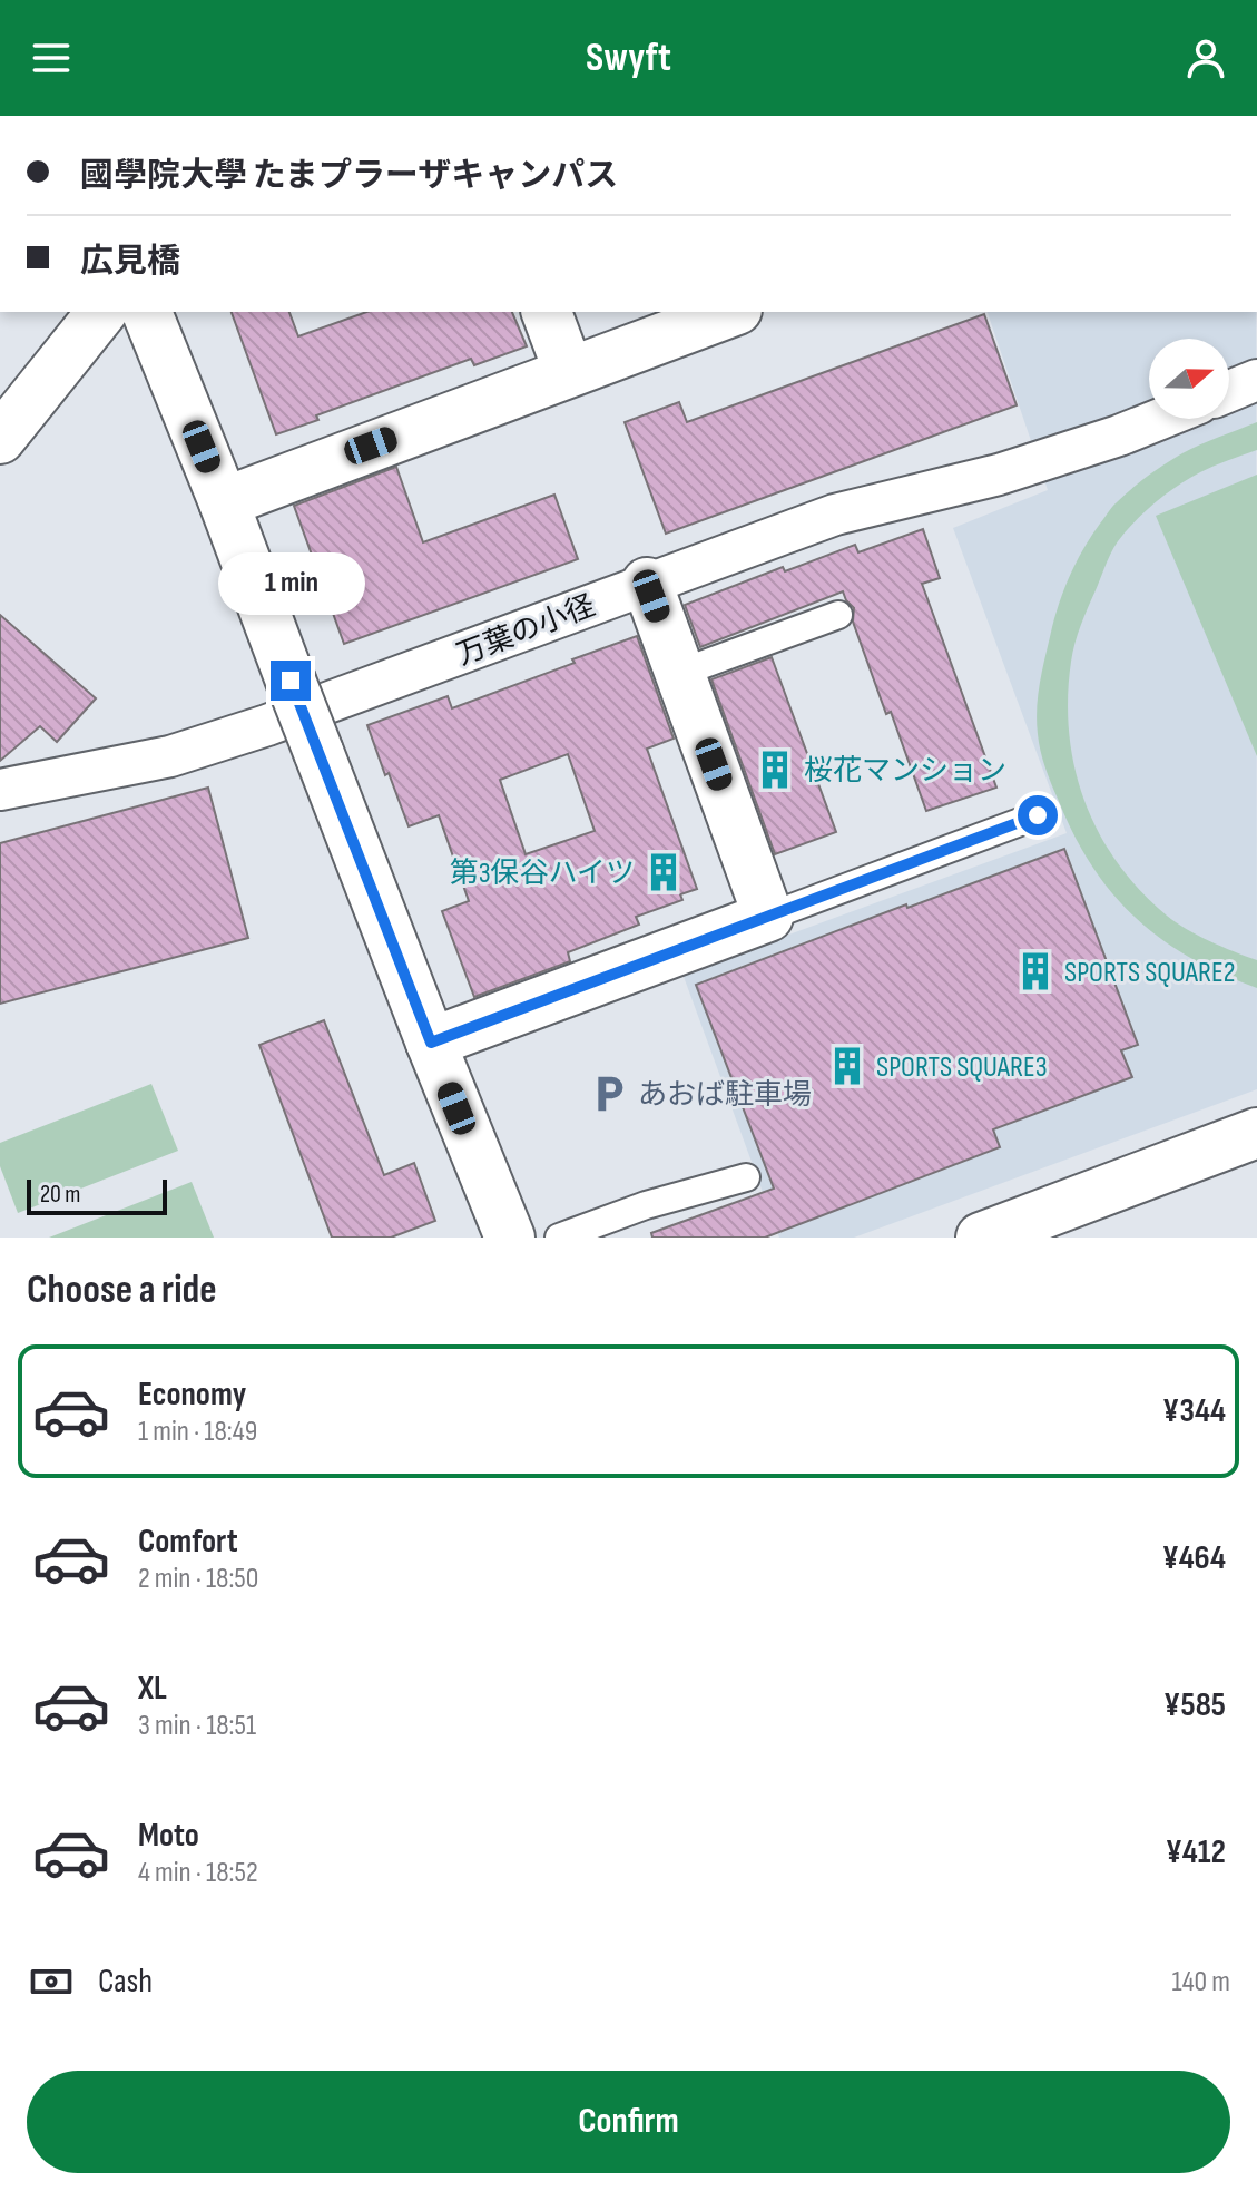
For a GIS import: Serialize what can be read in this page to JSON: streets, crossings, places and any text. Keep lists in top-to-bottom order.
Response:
{
  "streets": {
    "street": ["万葉の小径"]
  },
  "places": {
    "building": [
      "桜花マンション",
      "第3保谷ハイツ",
      "SPORTS SQUARE2",
      "SPORTS SQUARE3"
    ],
    "parking": ["あおば駐車場"]
  },
  "scale_bar": "20 m",
  "north": "right",
  "page": {
    "header": "Swyft",
    "banner": ["國學院大學 たまプラーザキャンパス", "広見橋"],
    "bubble": "1 min",
    "scale": "20 m",
    "heading": "Choose a ride",
    "list": [
      {
        "name": "Economy",
        "note": "1 min · 18:49",
        "value": "¥344"
      },
      {
        "name": "Comfort",
        "note": "2 min · 18:50",
        "value": "¥464"
      },
      {
        "name": "XL",
        "note": "3 min · 18:51",
        "value": "¥585"
      },
      {
        "name": "Moto",
        "note": "4 min · 18:52",
        "value": "¥412"
      }
    ],
    "pay": ["Cash", "140 m"],
    "buttons": "Confirm"
  }
}
